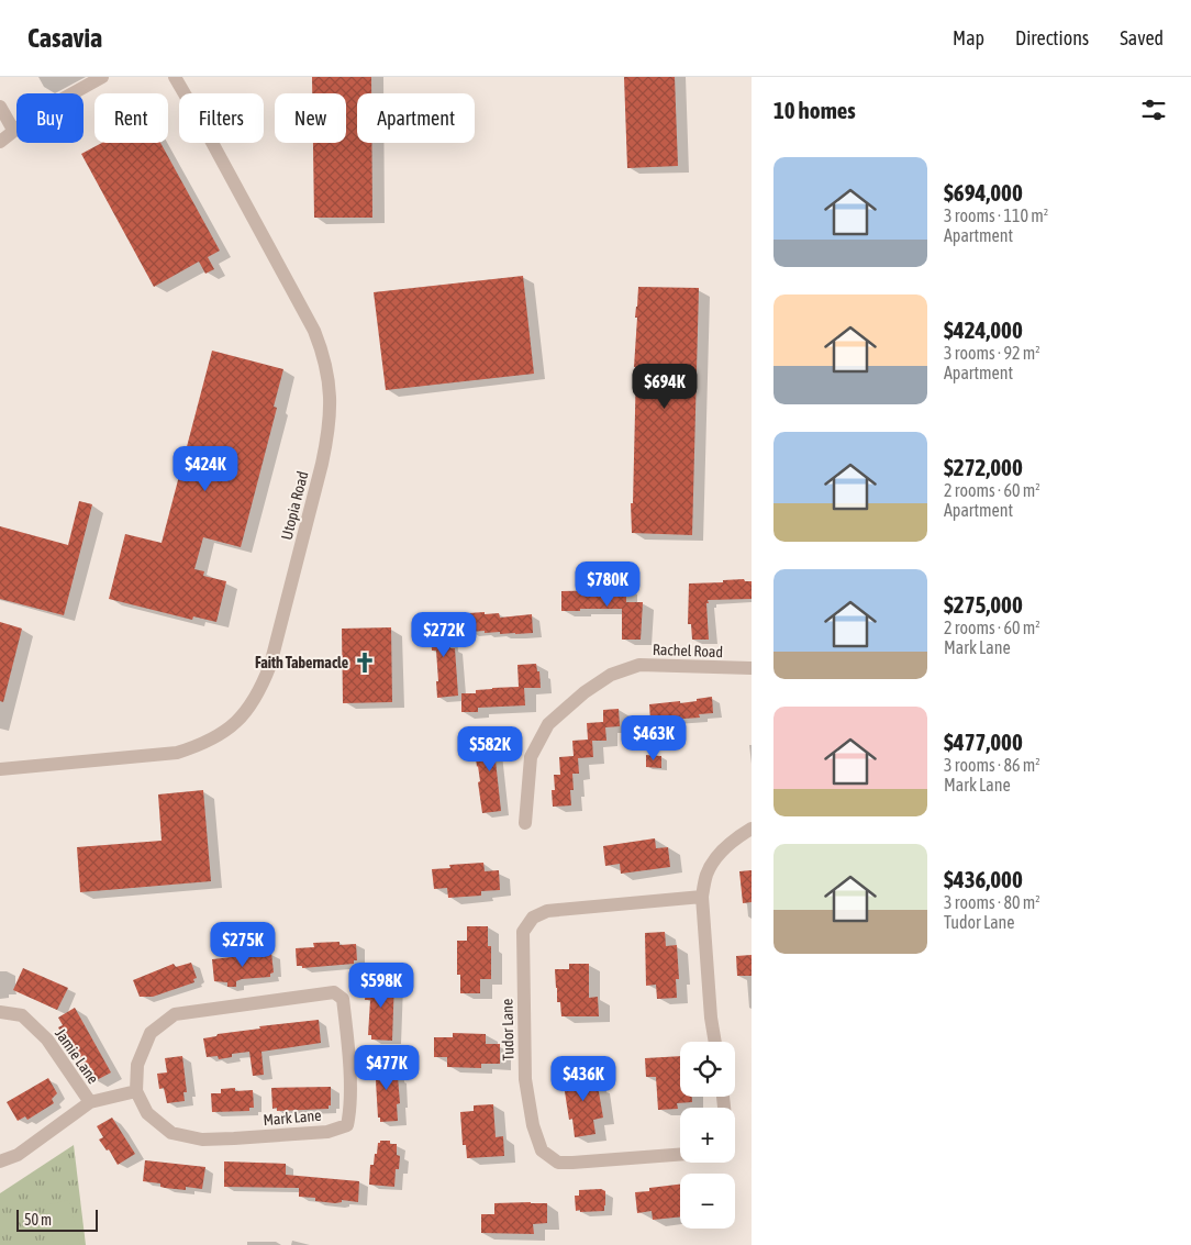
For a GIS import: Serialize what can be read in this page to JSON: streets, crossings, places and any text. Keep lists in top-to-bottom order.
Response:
{
  "streets": {
    "street": [
      "Utopia Road",
      "Rachel Road",
      "Tudor Lane",
      "Jamie Lane",
      "Mark Lane"
    ]
  },
  "places": {
    "church": ["Faith Tabernacle"]
  },
  "scale_bar": "50 m",
  "page": {
    "header": "Casavia",
    "nav": ["Map", "Directions", "Saved"],
    "heading": "10 homes",
    "chip": [
      "Buy",
      "Rent",
      "Filters",
      "New",
      "Apartment"
    ],
    "list": [
      {
        "name": "$694,000",
        "note": "3 rooms · 110 m² · Apartment"
      },
      {
        "name": "$424,000",
        "note": "3 rooms · 92 m² · Apartment"
      },
      {
        "name": "$272,000",
        "note": "2 rooms · 60 m² · Apartment"
      },
      {
        "name": "$275,000",
        "note": "2 rooms · 60 m² · Mark Lane"
      },
      {
        "name": "$477,000",
        "note": "3 rooms · 86 m² · Mark Lane"
      },
      {
        "name": "$436,000",
        "note": "3 rooms · 80 m² · Tudor Lane"
      }
    ],
    "price": [
      "$694K",
      "$424K",
      "$780K",
      "$272K",
      "$463K",
      "$582K",
      "$275K",
      "$598K",
      "$477K",
      "$436K"
    ],
    "map_buttons": ["+", "−"],
    "scale": "50 m"
  }
}
